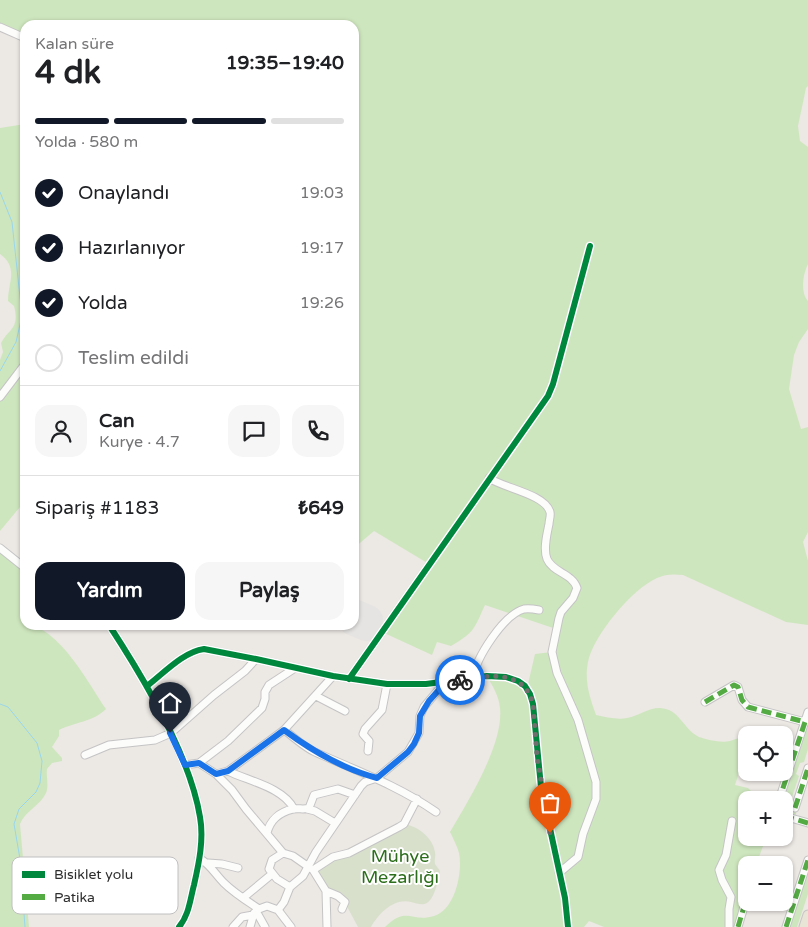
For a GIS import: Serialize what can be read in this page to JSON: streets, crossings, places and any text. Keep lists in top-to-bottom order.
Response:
{
  "parks": ["Mühye Mezarlığı"],
  "legend": ["Bisiklet yolu", "Patika"],
  "page": {
    "heading": ["4 dk", "Kalan süre", "19:35–19:40"],
    "panel": [
      "Can",
      "Kurye · 4.7",
      "Sipariş #1183",
      "₺649"
    ],
    "bar": "Yolda · 580 m",
    "list": [
      ["Onaylandı", "19:03"],
      ["Hazırlanıyor", "19:17"],
      ["Yolda", "19:26"],
      "Teslim edildi"
    ],
    "buttons": ["Yardım", "Paylaş"],
    "map_buttons": ["+", "−"]
  }
}
